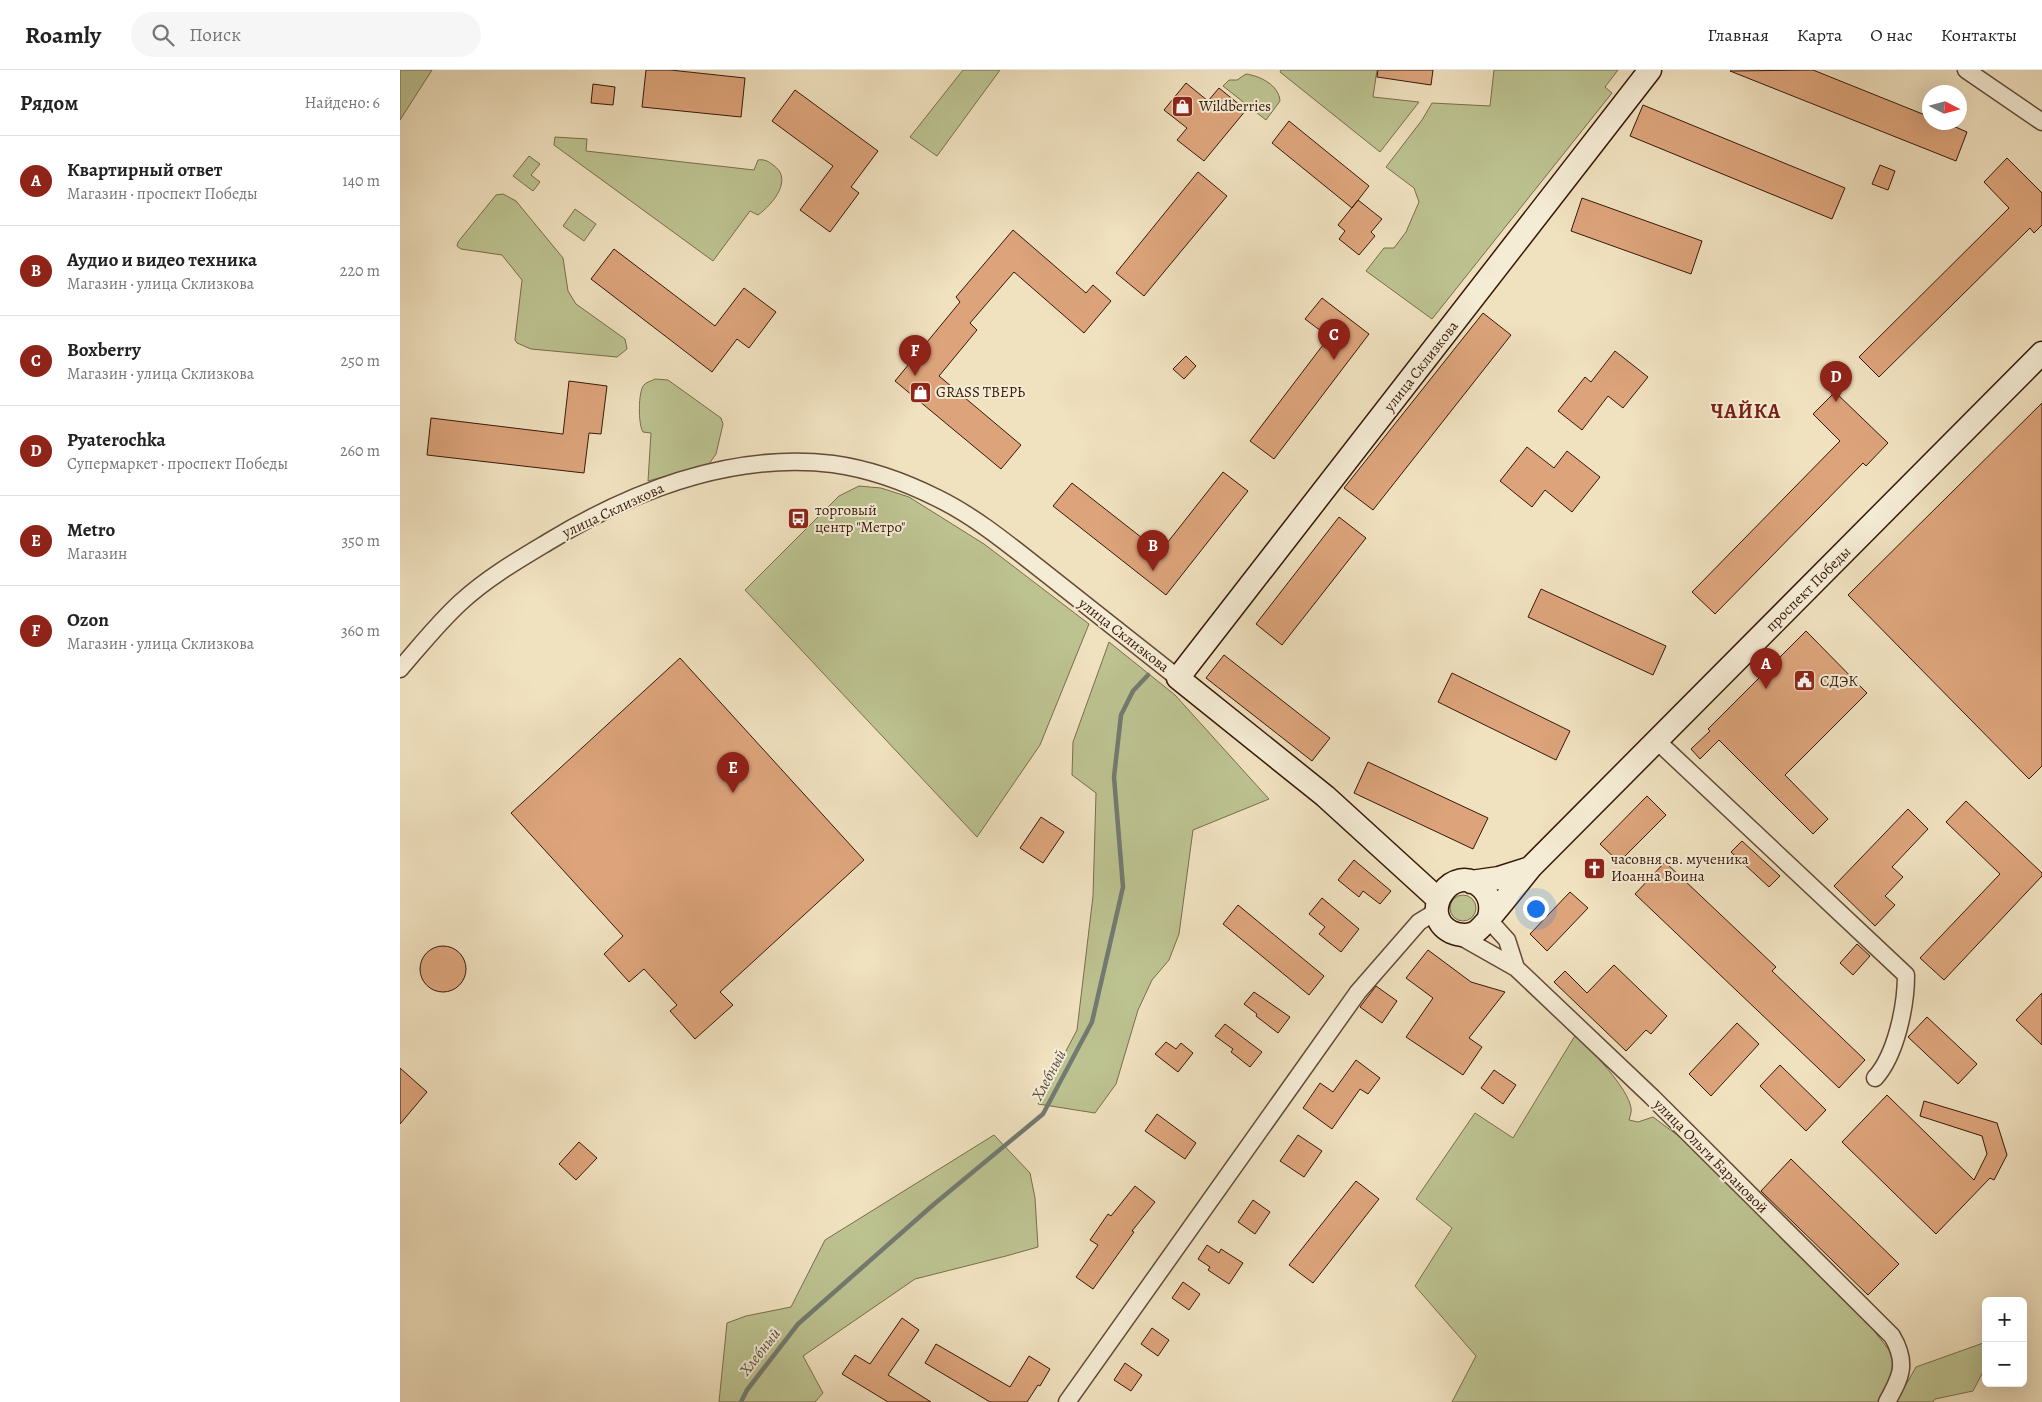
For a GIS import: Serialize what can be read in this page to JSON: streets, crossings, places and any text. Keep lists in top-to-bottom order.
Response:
{
  "streets": {
    "street": ["улица Склизкова", "проспект Победы", "улица Ольги Барановой"]
  },
  "crossings": [
    ["проспект Победы", "улица Ольги Барановой"]
  ],
  "districts": ["ЧАЙКА"],
  "water": ["Хлебный"],
  "places": {
    "shop": ["Wildberries", "GRASS ТВЕРЬ"],
    "bus stop": ["торговый центр \"Метро\""],
    "public building": ["СДЭК"],
    "church": ["часовня св. мученика Иоанна Воина"]
  },
  "north": "right",
  "page": {
    "header": "Roamly",
    "search": "Поиск",
    "nav": [
      "Главная",
      "Карта",
      "О нас",
      "Контакты"
    ],
    "heading": ["Рядом", "Найдено: 6"],
    "list": [
      {
        "mark": "A",
        "name": "Квартирный ответ",
        "note": "Магазин · проспект Победы",
        "value": "140 m"
      },
      {
        "mark": "B",
        "name": "Аудио и видео техника",
        "note": "Магазин · улица Склизкова",
        "value": "220 m"
      },
      {
        "mark": "C",
        "name": "Boxberry",
        "note": "Магазин · улица Склизкова",
        "value": "250 m"
      },
      {
        "mark": "D",
        "name": "Pyaterochka",
        "note": "Супермаркет · проспект Победы",
        "value": "260 m"
      },
      {
        "mark": "E",
        "name": "Metro",
        "note": "Магазин",
        "value": "350 m"
      },
      {
        "mark": "F",
        "name": "Ozon",
        "note": "Магазин · улица Склизкова",
        "value": "360 m"
      }
    ],
    "pins": [
      "C",
      "F",
      "D",
      "B",
      "A",
      "E"
    ],
    "map_buttons": ["+", "−"]
  }
}
